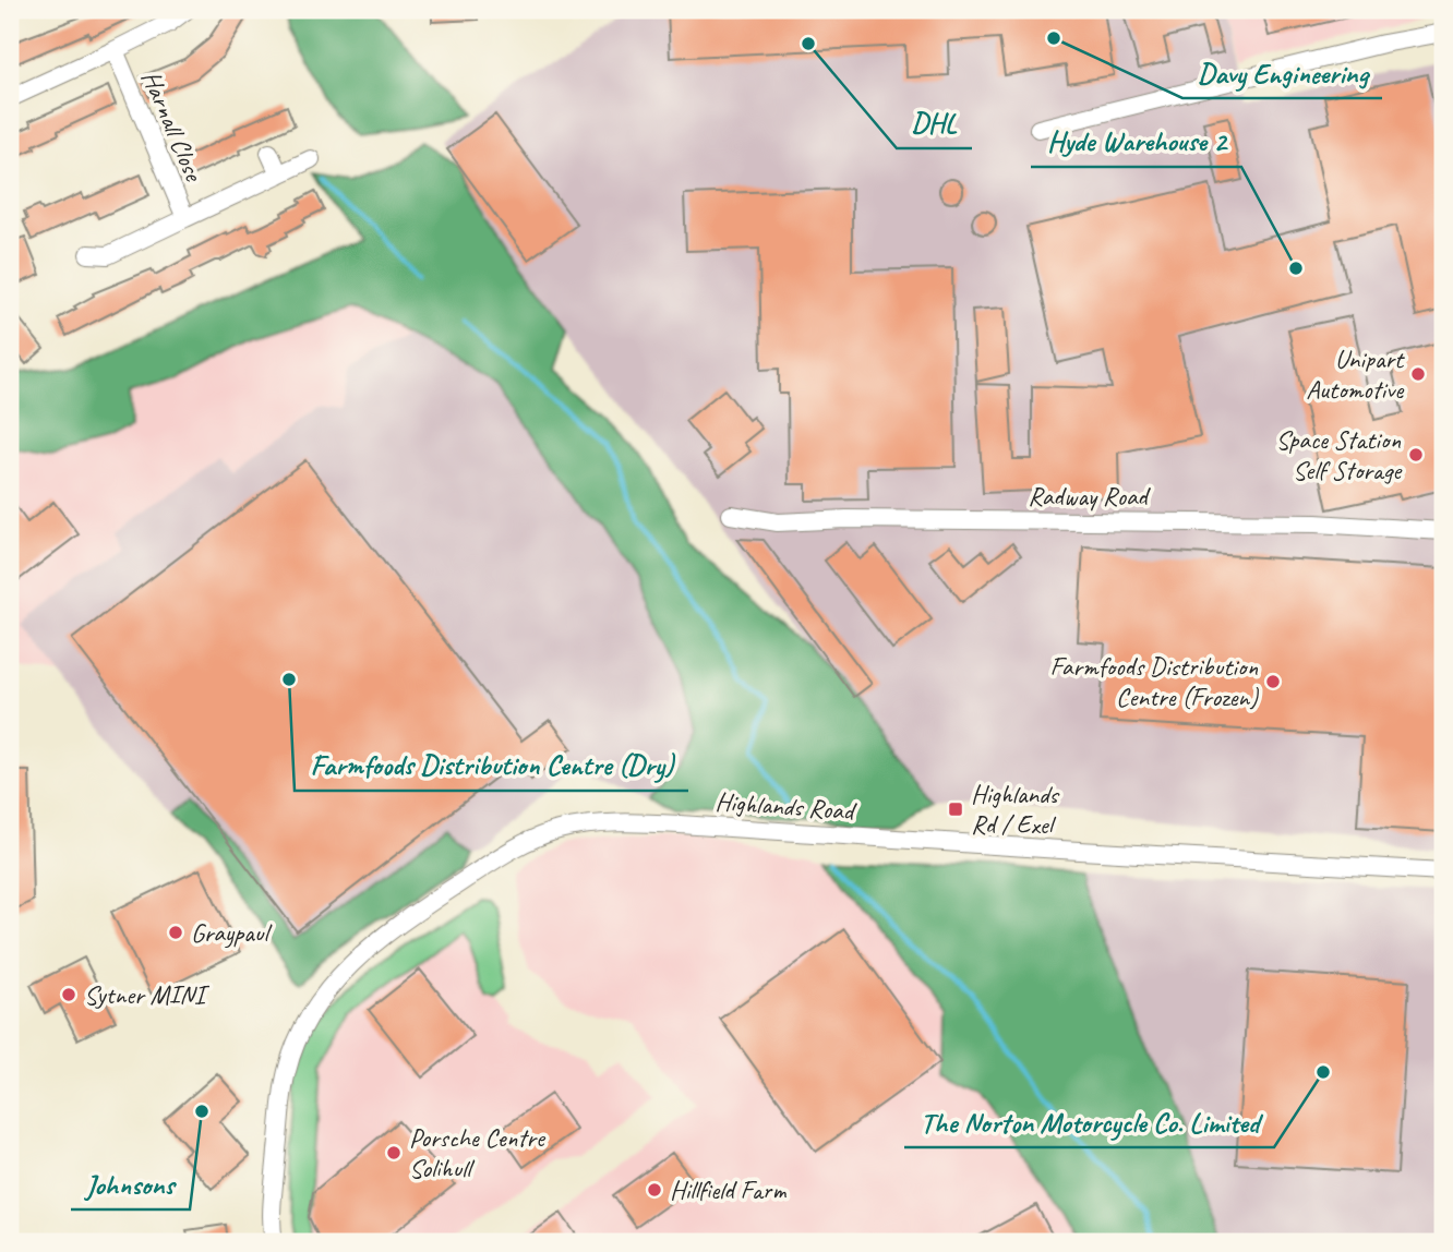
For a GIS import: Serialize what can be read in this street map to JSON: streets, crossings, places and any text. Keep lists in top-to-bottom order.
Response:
{
  "streets": {
    "street": ["Harnall Close", "Radway Road", "Highlands Road"]
  },
  "places": {
    "other": [
      "Davy Engineering",
      "DHL",
      "Hyde Warehouse 2",
      "Unipart Automotive",
      "Space Station Self Storage",
      "Farmfoods Distribution Centre (Dry)",
      "Farmfoods Distribution Centre (Frozen)",
      "Graypaul",
      "Sytner MINI",
      "The Norton Motorcycle Co. Limited",
      "Johnsons",
      "Porsche Centre Solihull",
      "Hillfield Farm"
    ],
    "transit": ["Highlands Rd / Exel"]
  }
}
